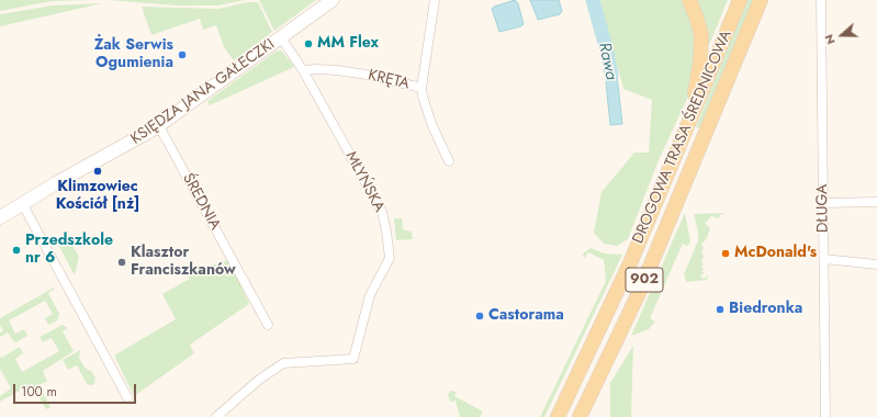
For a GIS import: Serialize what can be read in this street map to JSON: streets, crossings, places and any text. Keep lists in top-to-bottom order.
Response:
{
  "streets": {
    "main road": ["KSIĘDZA JANA GAŁECZKI", "DROGOWA TRASA ŚREDNICOWA", "902"],
    "street": [
      "KRĘTA",
      "MŁYŃSKA",
      "ŚREDNIA",
      "DŁUGA"
    ]
  },
  "crossings": [
    ["KRĘTA", "MŁYŃSKA"],
    ["KSIĘDZA JANA GAŁECZKI", "MŁYŃSKA"],
    ["KSIĘDZA JANA GAŁECZKI", "ŚREDNIA"]
  ],
  "water": ["Rawa"],
  "places": [
    "MM Flex",
    "Żak Serwis Ogumienia",
    "Klimzowiec Kościół [nż]",
    "Przedszkole nr 6",
    "McDonald's",
    "Klasztor Franciszkanów",
    "Biedronka",
    "Castorama"
  ],
  "scale_bar": "100 m",
  "north": "left"
}
